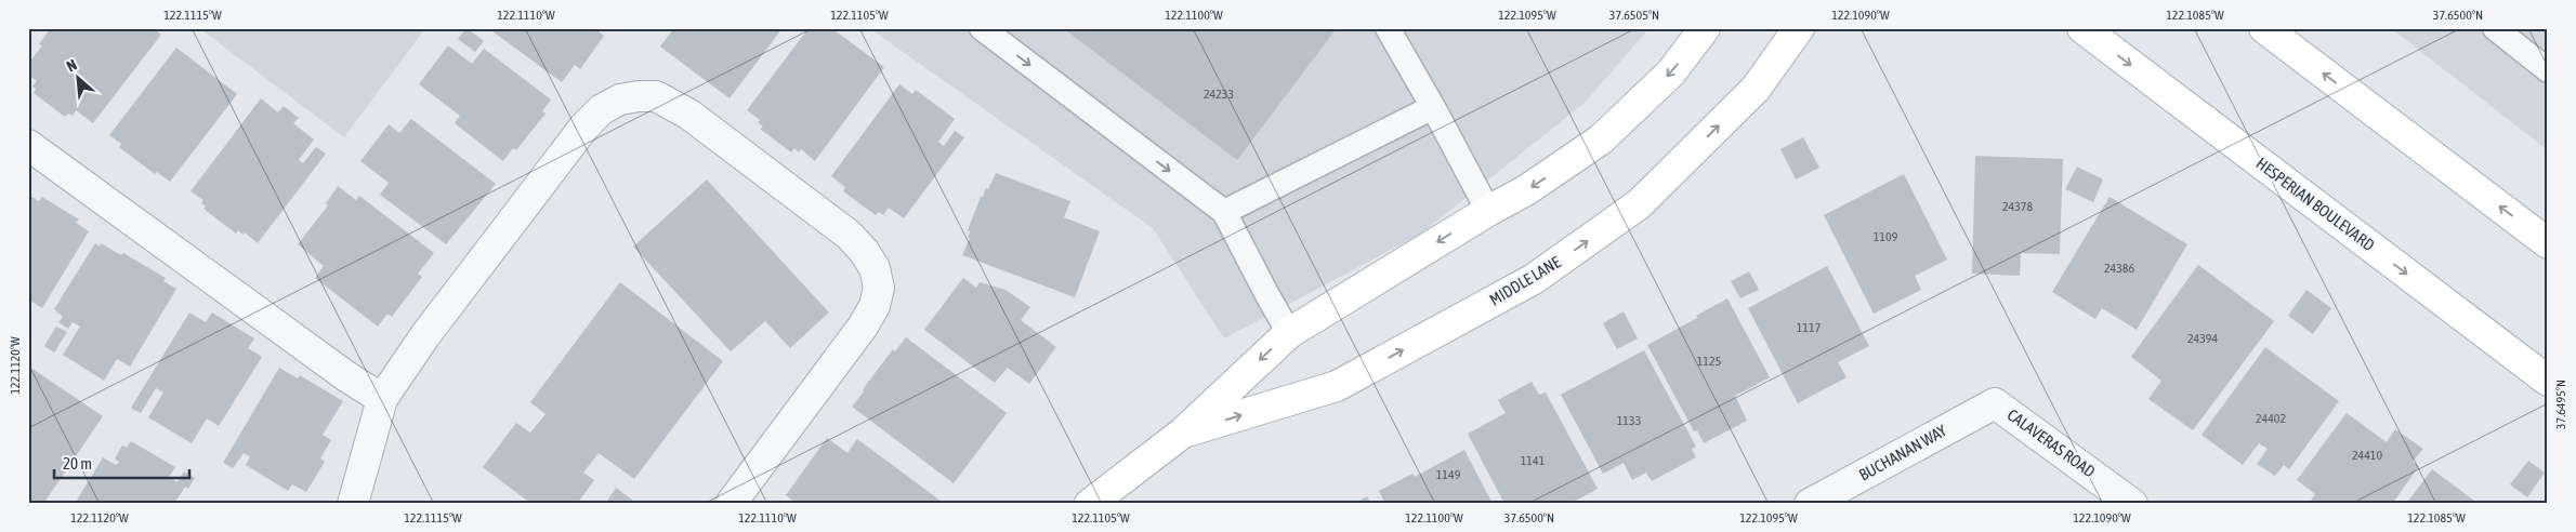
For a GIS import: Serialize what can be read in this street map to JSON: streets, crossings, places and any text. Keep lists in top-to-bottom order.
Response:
{
  "streets": {
    "street": [
      "HESPERIAN BOULEVARD",
      "MIDDLE LANE",
      "CALAVERAS ROAD",
      "BUCHANAN WAY"
    ]
  },
  "crossings": [
    ["CALAVERAS ROAD", "BUCHANAN WAY"]
  ],
  "house_numbers": [
    "24233",
    "24378",
    "1109",
    "24386",
    "1117",
    "24394",
    "1125",
    "24402",
    "1133",
    "24410",
    "1141",
    "1149"
  ],
  "scale_bar": "20 m",
  "north": "top left",
  "coordinates": [
    "122.1115°W",
    "122.1110°W",
    "122.1105°W",
    "122.1100°W",
    "122.1095°W",
    "37.6505°N",
    "122.1090°W",
    "122.1085°W",
    "37.6500°N",
    "122.1120°W",
    "37.6495°N"
  ]
}
